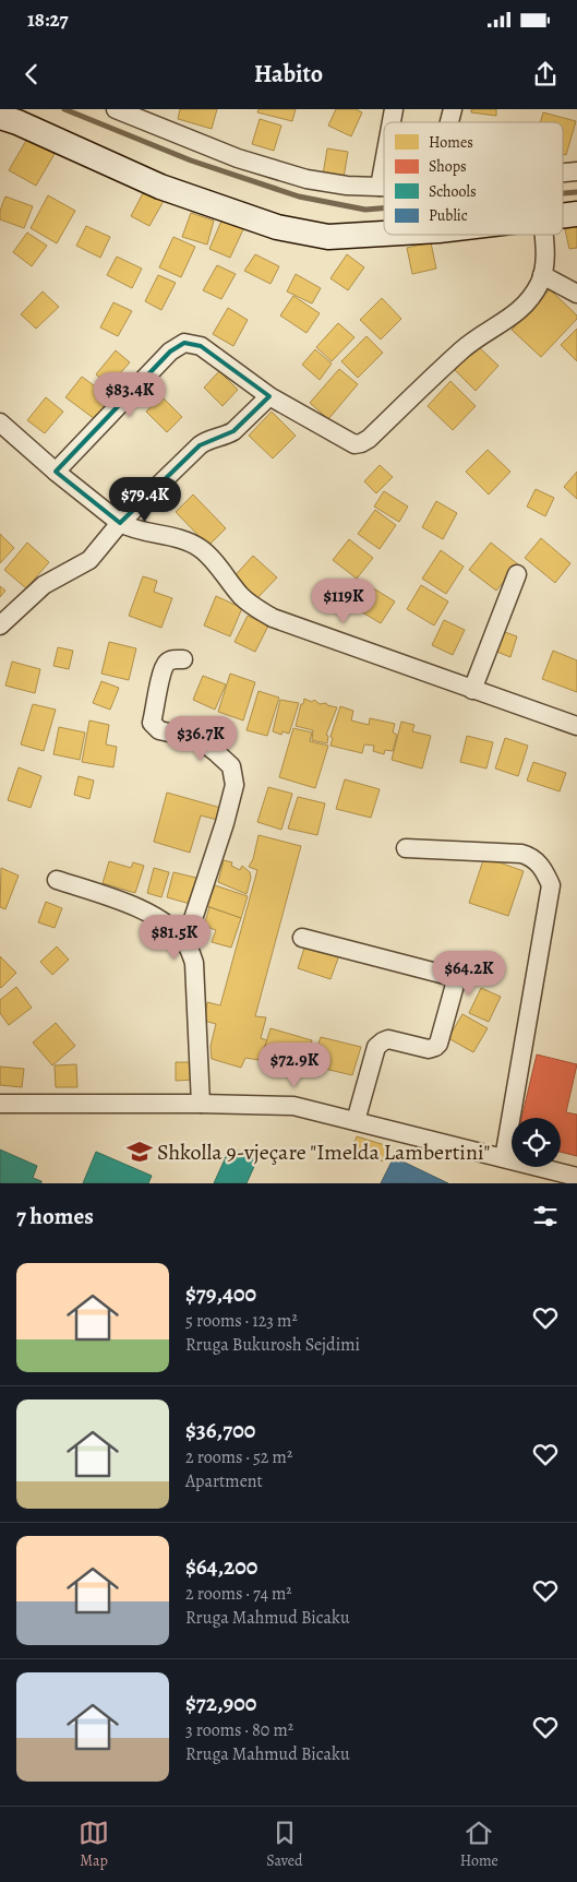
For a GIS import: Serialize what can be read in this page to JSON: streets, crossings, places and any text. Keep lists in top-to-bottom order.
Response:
{
  "places": {
    "school or university": ["Shkolla 9-vjeçare \"Imelda Lambertini\""]
  },
  "legend": [
    "Homes",
    "Shops",
    "Schools",
    "Public"
  ],
  "page": {
    "status": "18:27",
    "header": "Habito",
    "price": [
      "$83.4K",
      "$79.4K",
      "$119K",
      "$36.7K",
      "$81.5K",
      "$64.2K",
      "$72.9K"
    ],
    "heading": "7 homes",
    "list": [
      {
        "name": "$79,400",
        "note": "5 rooms · 123 m² · Rruga Bukurosh Sejdimi"
      },
      {
        "name": "$36,700",
        "note": "2 rooms · 52 m² · Apartment"
      },
      {
        "name": "$64,200",
        "note": "2 rooms · 74 m² · Rruga Mahmud Bicaku"
      },
      {
        "name": "$72,900",
        "note": "3 rooms · 80 m² · Rruga Mahmud Bicaku"
      }
    ],
    "tabs": ["Map", "Saved", "Home"]
  }
}
